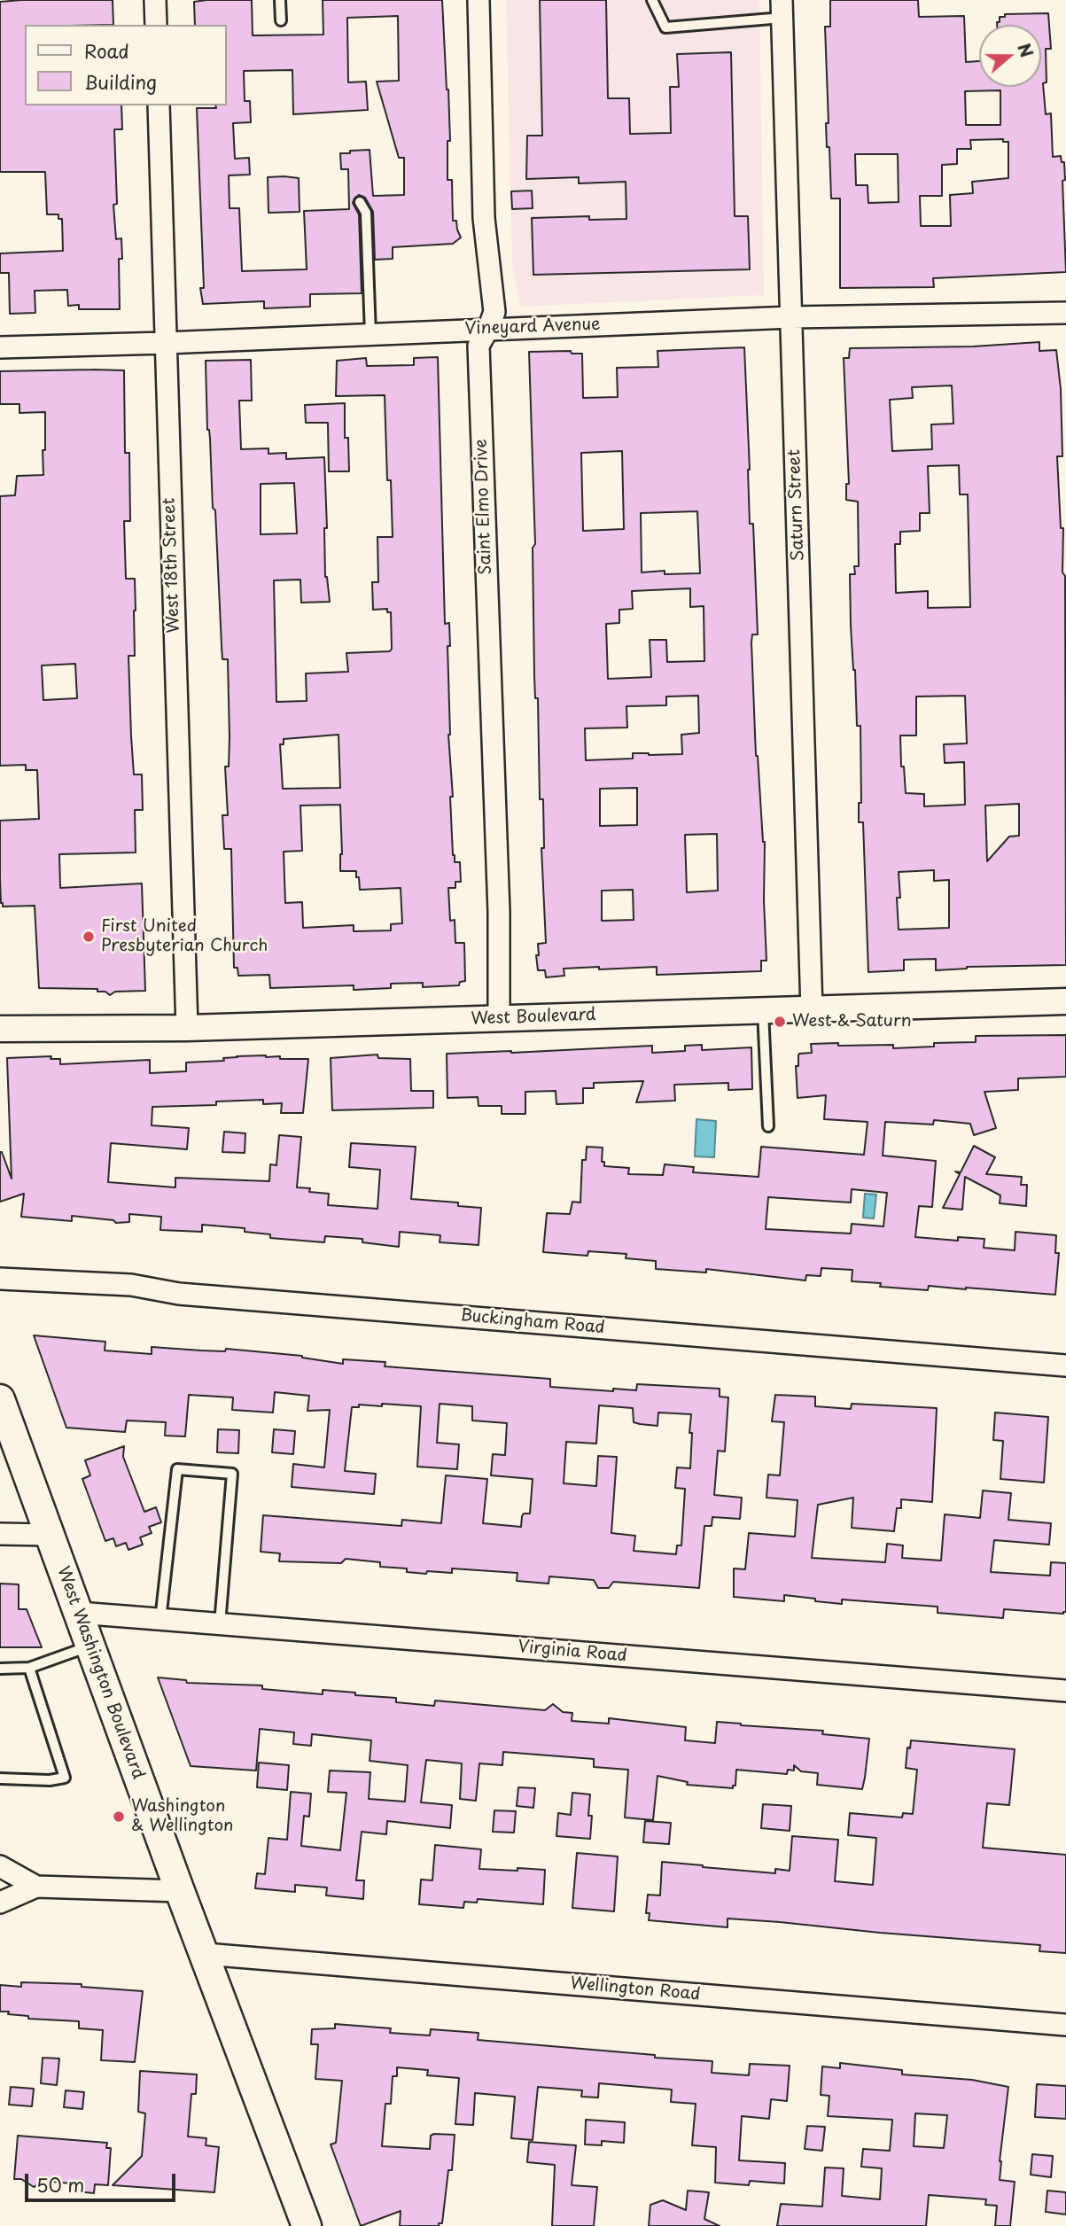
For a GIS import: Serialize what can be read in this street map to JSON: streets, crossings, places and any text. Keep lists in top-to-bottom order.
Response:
{
  "streets": {
    "main road": ["West Washington Boulevard"],
    "street": [
      "Vineyard Avenue",
      "Saturn Street",
      "Saint Elmo Drive",
      "West 18th Street",
      "West Boulevard",
      "Buckingham Road",
      "Virginia Road",
      "Wellington Road"
    ]
  },
  "crossings": [
    ["Vineyard Avenue", "Saturn Street"],
    ["Vineyard Avenue", "Saint Elmo Drive"],
    ["Vineyard Avenue", "West 18th Street"],
    ["Saturn Street", "West Boulevard"],
    ["Saint Elmo Drive", "West Boulevard"],
    ["West 18th Street", "West Boulevard"],
    ["Virginia Road", "West Washington Boulevard"],
    ["West Washington Boulevard", "Wellington Road"]
  ],
  "places": ["First United Presbyterian Church", "West & Saturn", "Washington & Wellington"],
  "legend": ["Road", "Building"],
  "scale_bar": "50 m",
  "north": "right"
}
